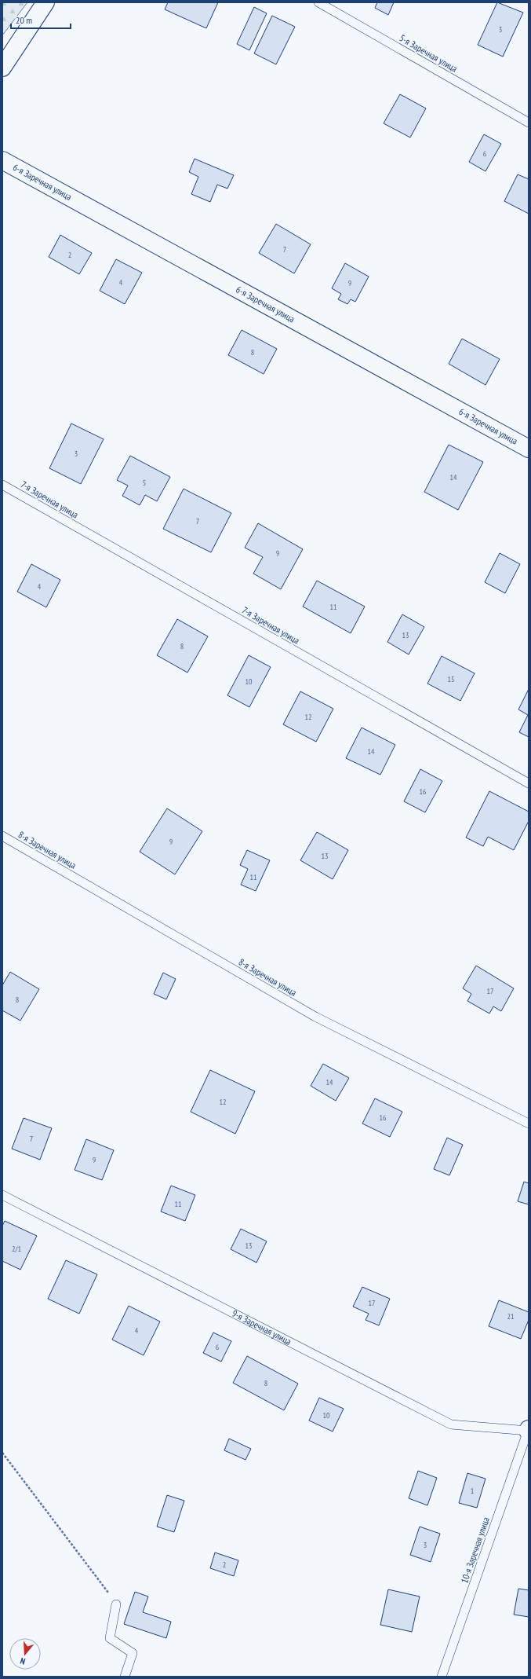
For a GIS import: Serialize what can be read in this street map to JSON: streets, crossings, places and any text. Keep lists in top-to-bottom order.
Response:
{
  "streets": {
    "street": ["6-я Заречная улица"],
    "lane": [
      "5-я Заречная улица",
      "7-я Заречная улица",
      "8-я Заречная улица",
      "9-я Заречная улица",
      "10-я Заречная улица"
    ]
  },
  "crossings": [
    ["9-я Заречная улица", "10-я Заречная улица"]
  ],
  "house_numbers": [
    "3",
    "6",
    "7",
    "2",
    "4",
    "9",
    "8",
    "3",
    "14",
    "5",
    "7",
    "9",
    "4",
    "11",
    "13",
    "8",
    "15",
    "10",
    "12",
    "14",
    "16",
    "9",
    "13",
    "11",
    "17",
    "8",
    "14",
    "12",
    "16",
    "7",
    "9",
    "11",
    "13",
    "2/1",
    "17",
    "21",
    "4",
    "6",
    "8",
    "10",
    "1",
    "3",
    "2"
  ],
  "scale_bar": "20 m",
  "north": "bottom"
}
